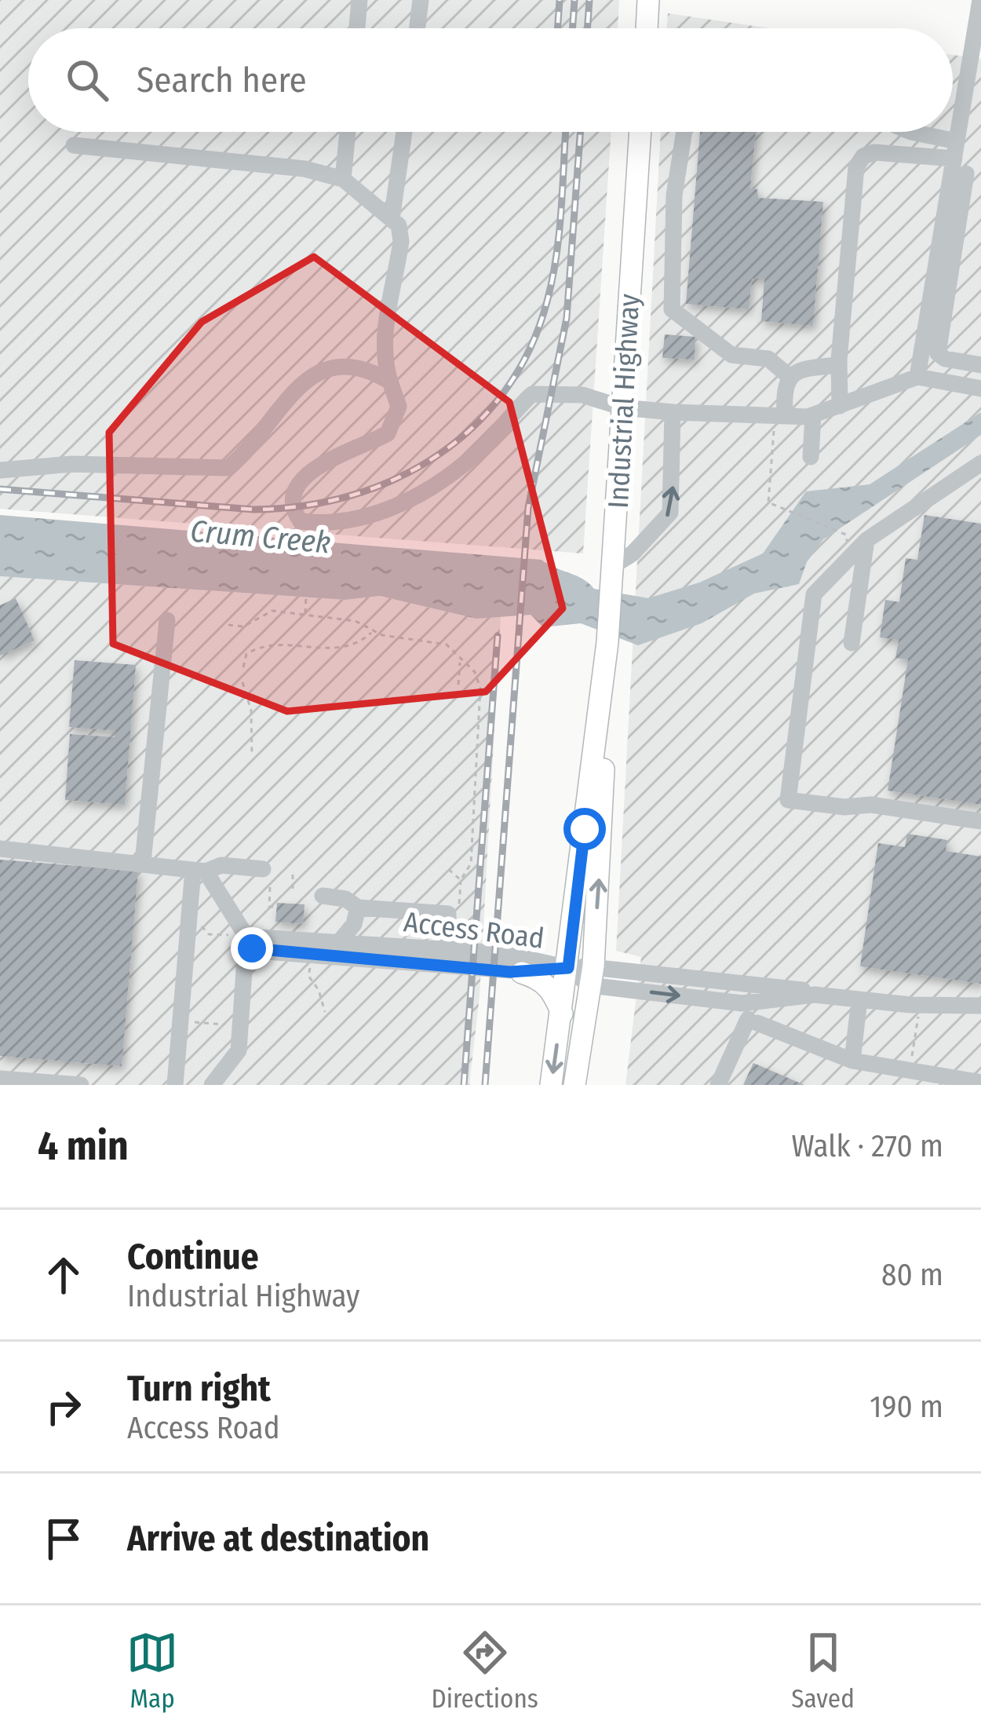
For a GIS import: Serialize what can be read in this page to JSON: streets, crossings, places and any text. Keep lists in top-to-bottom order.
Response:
{
  "streets": {
    "main road": ["Industrial Highway"],
    "lane": ["Access Road"]
  },
  "crossings": [
    ["Industrial Highway", "Access Road"]
  ],
  "water": ["Crum Creek"],
  "page": {
    "search": "Search here",
    "heading": ["4 min", "Walk · 270 m"],
    "list": [
      ["Continue", "Industrial Highway", "80 m"],
      ["Turn right", "Access Road", "190 m"],
      "Arrive at destination"
    ],
    "nav": ["Map", "Directions", "Saved"]
  }
}
